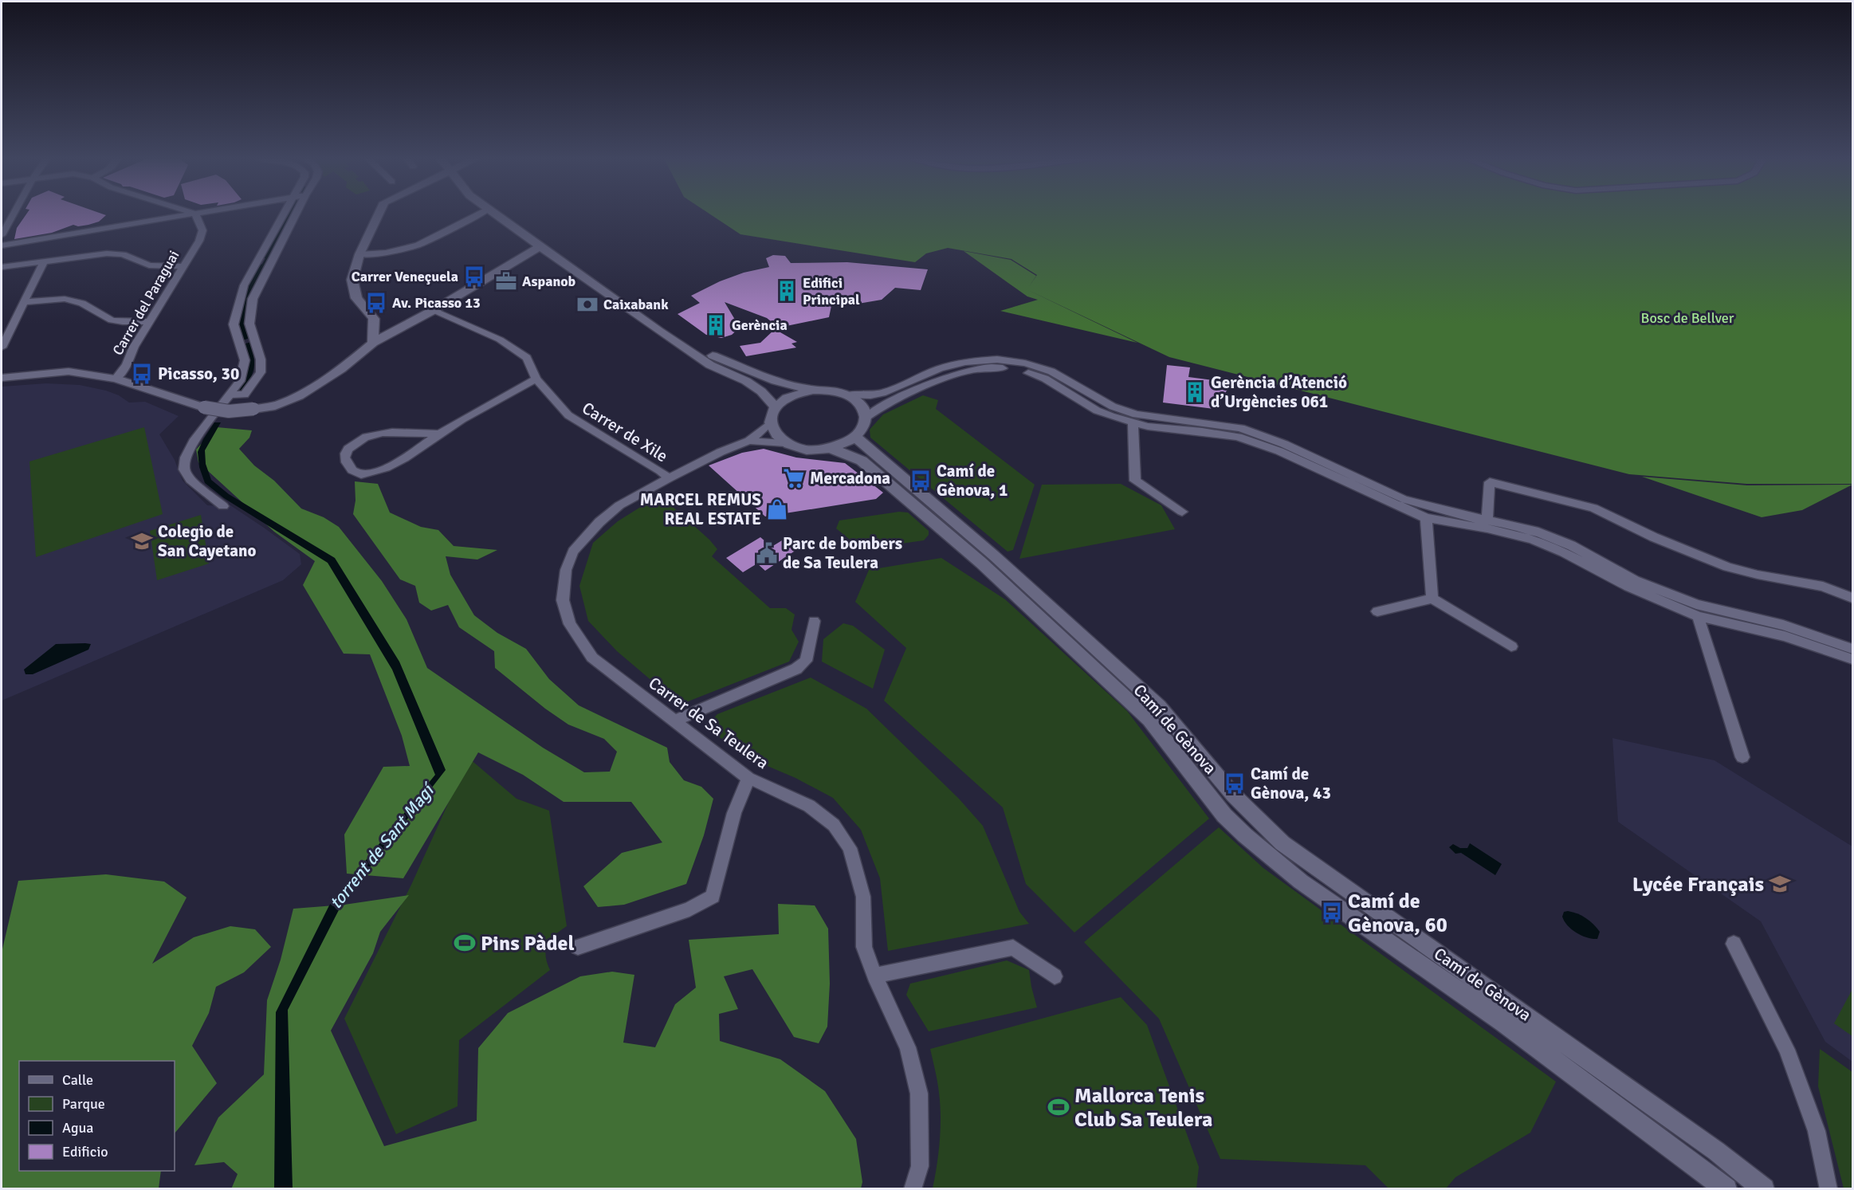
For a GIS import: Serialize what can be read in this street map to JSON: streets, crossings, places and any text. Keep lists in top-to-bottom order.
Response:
{
  "streets": {
    "street": [
      "Carrer del Paraguai",
      "Carrer de Xile",
      "Carrer de Sa Teulera",
      "Camí de Gènova"
    ]
  },
  "crossings": [
    ["Carrer de Xile", "Carrer de Sa Teulera"],
    ["Carrer de Sa Teulera", "Camí de Gènova"]
  ],
  "water": ["torrent de Sant Magí"],
  "parks": ["Bosc de Bellver"],
  "places": {
    "bus stop": [
      "Carrer Veneçuela",
      "Av. Picasso 13",
      "Picasso, 30",
      "Camí de Gènova, 1",
      "Camí de Gènova, 43",
      "Camí de Gènova, 60"
    ],
    "office": ["Aspanob"],
    "building": ["Edifici Principal", "Gerència", "Gerència d’Atenció d’Urgències 061"],
    "bank": ["Caixabank"],
    "supermarket": ["Mercadona"],
    "shop": ["MARCEL REMUS REAL ESTATE"],
    "school or university": ["Colegio de San Cayetano", "Lycée Français"],
    "public building": ["Parc de bombers de Sa Teulera"],
    "sports": ["Pins Pàdel", "Mallorca Tenis Club Sa Teulera"]
  },
  "legend": [
    "Calle",
    "Parque",
    "Agua",
    "Edificio"
  ]
}
